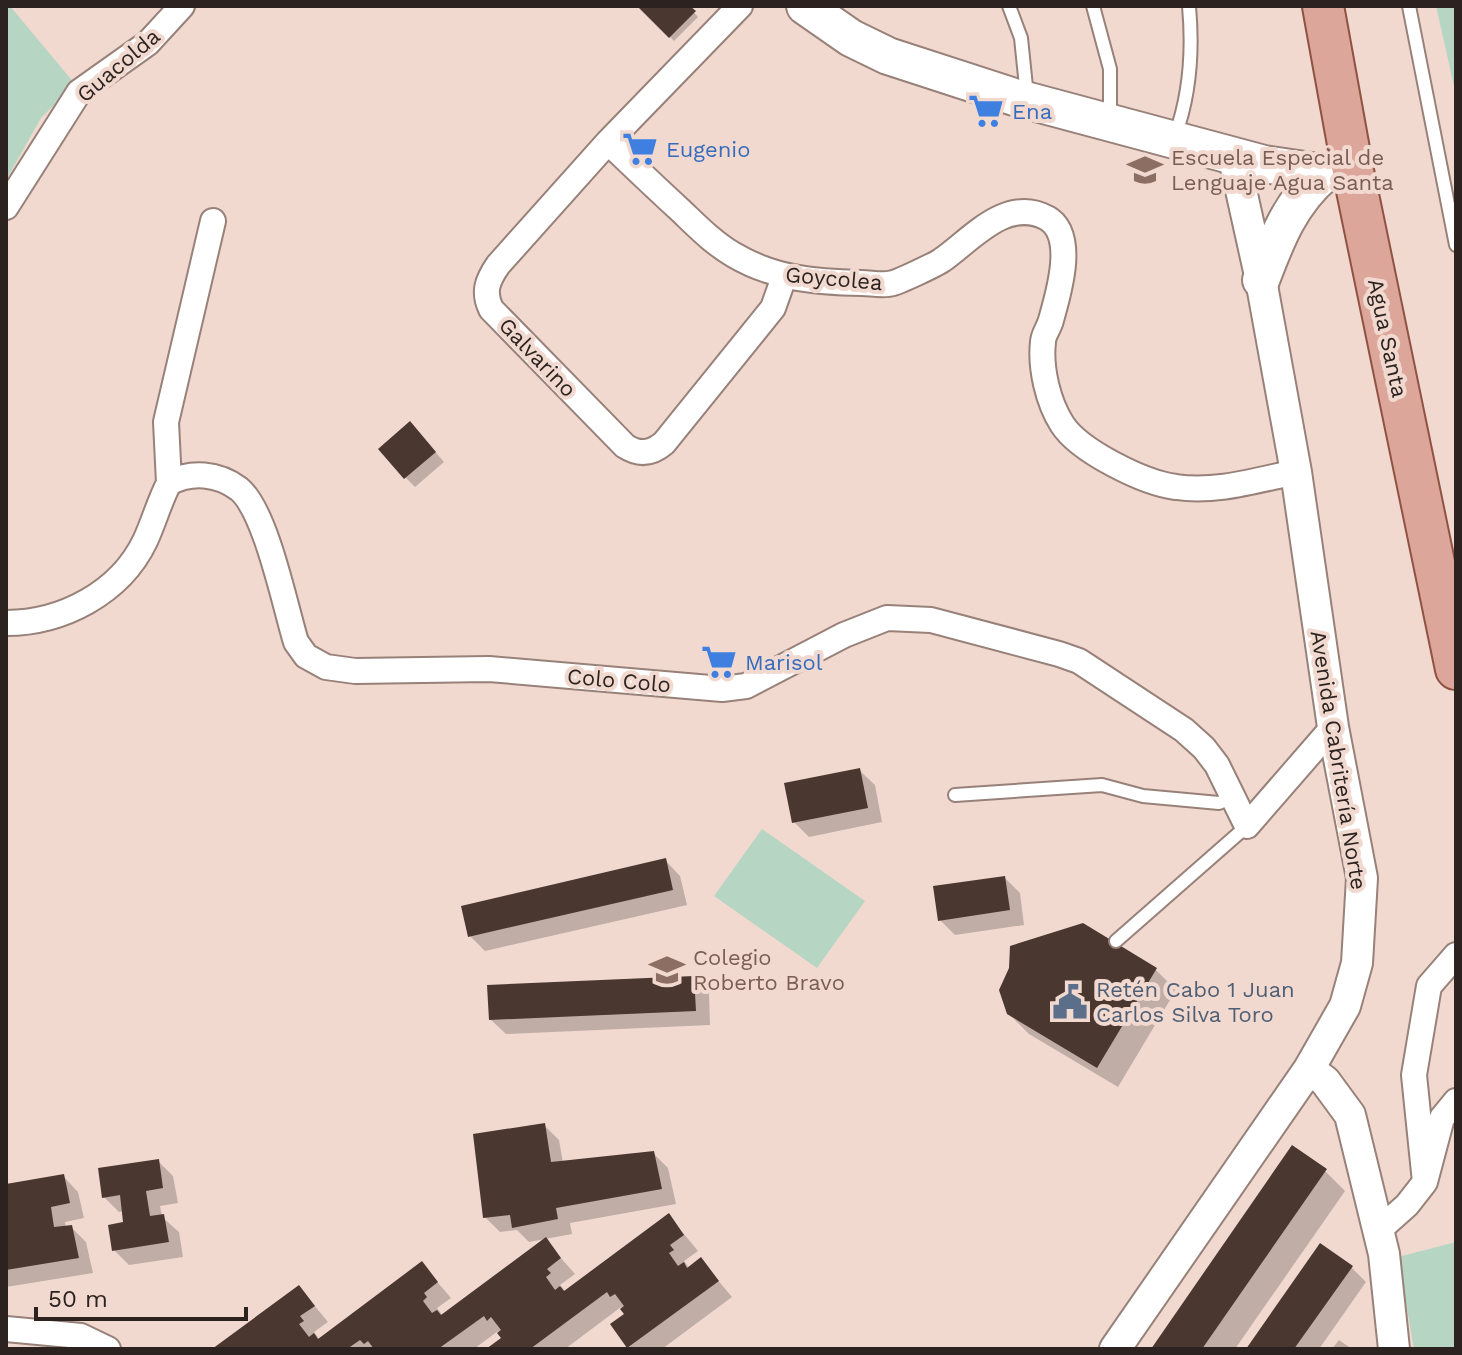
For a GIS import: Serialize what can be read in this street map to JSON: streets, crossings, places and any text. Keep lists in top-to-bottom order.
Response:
{
  "streets": {
    "main road": ["Agua Santa"],
    "street": [
      "Guacolda",
      "Goycolea",
      "Galvarino",
      "Colo Colo",
      "Avenida Cabritería Norte"
    ]
  },
  "crossings": [
    ["Goycolea", "Galvarino"],
    ["Goycolea", "Avenida Cabritería Norte"]
  ],
  "places": {
    "supermarket": ["Ena", "Eugenio", "Marisol"],
    "school or university": ["Escuela Especial de Lenguaje Agua Santa", "Colegio Roberto Bravo"],
    "public building": ["Retén Cabo 1 Juan Carlos Silva Toro"]
  },
  "scale_bar": "50 m"
}
